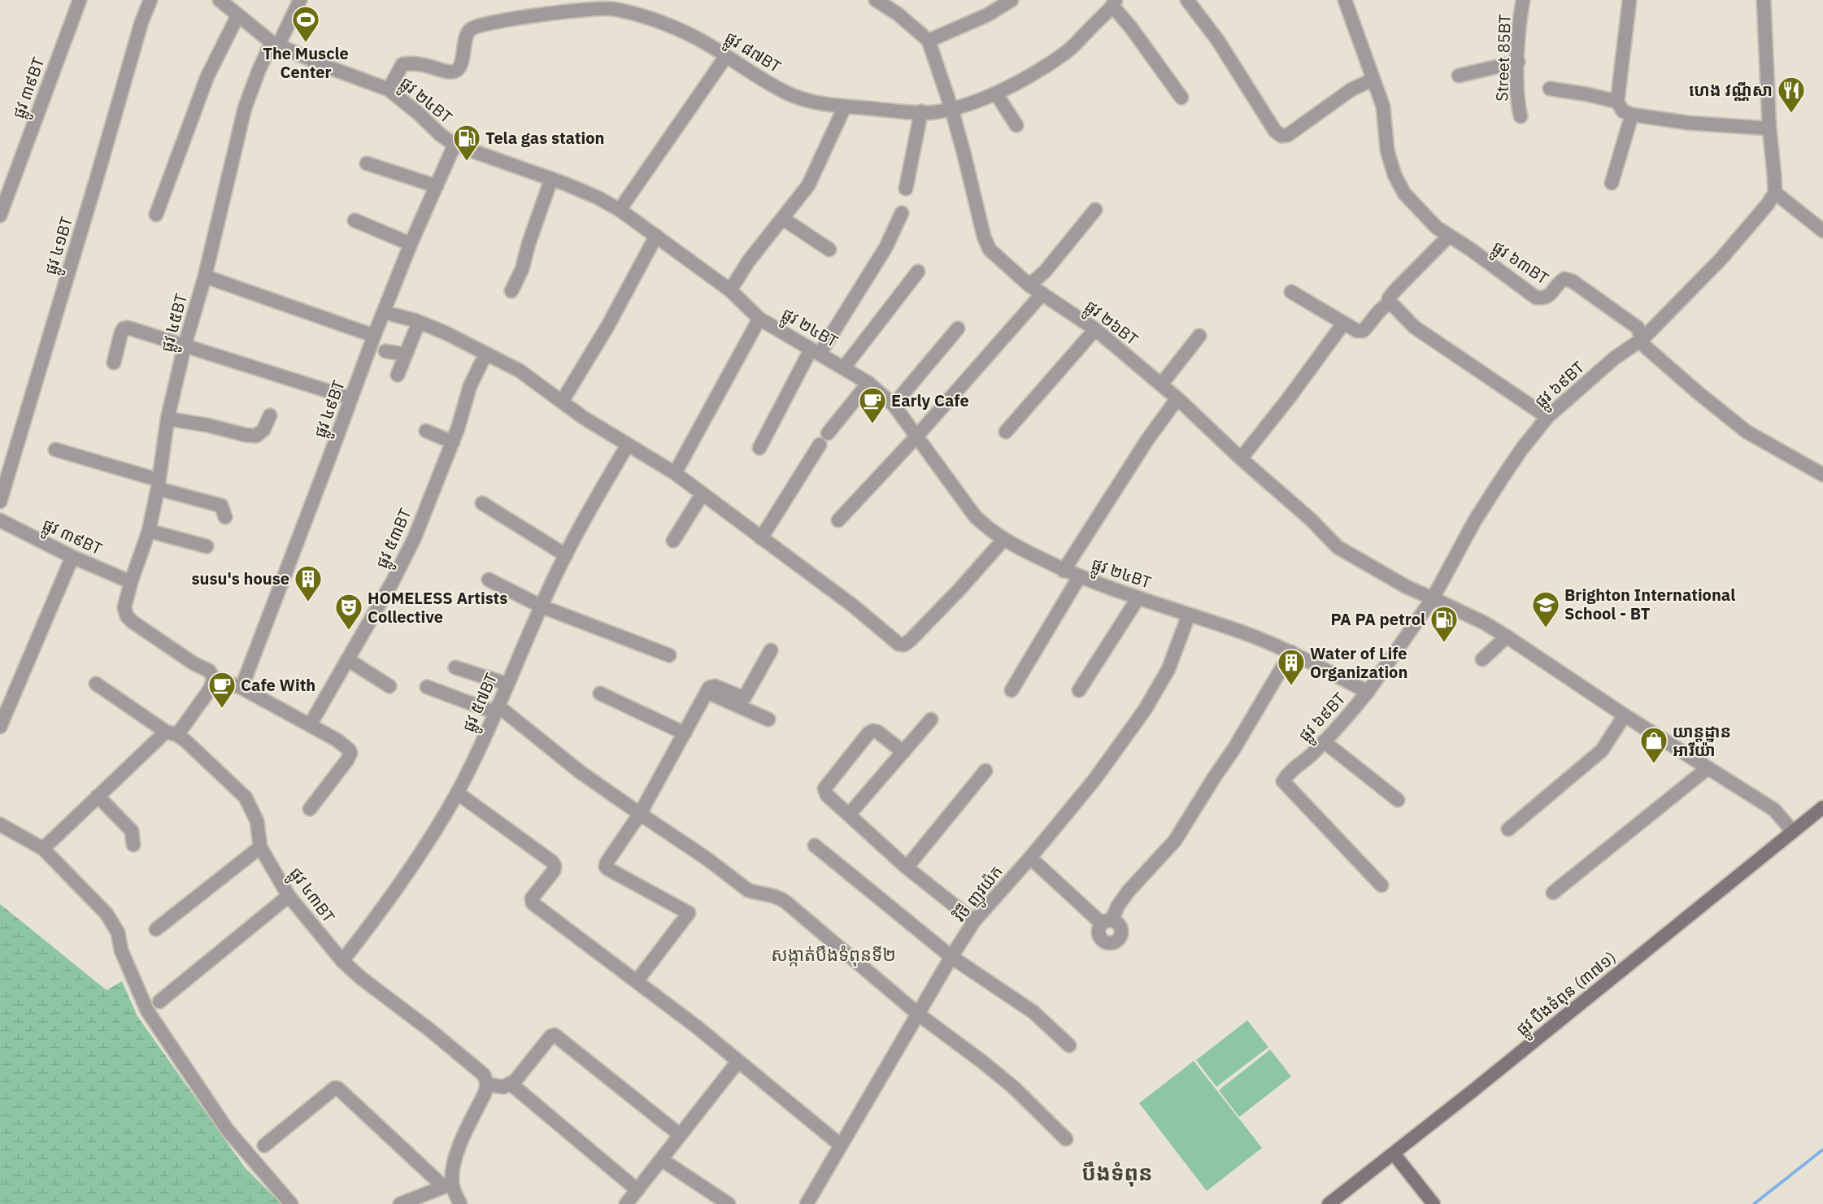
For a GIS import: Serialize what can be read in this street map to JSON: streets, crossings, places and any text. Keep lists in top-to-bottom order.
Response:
{
  "streets": {
    "main road": ["ផ្លូវ បឹងទំពុន (៣៧១)"],
    "street": [
      "ផ្លូវ ៨៧BT",
      "Street 85BT",
      "ផ្លូវ ៣៩BT",
      "ផ្លូវ ២៤BT",
      "ផ្លូវ ៤១BT",
      "ផ្លូវ ៦៣BT",
      "ផ្លូវ ៤៥BT",
      "ផ្លូវ ២៦BT",
      "ផ្លូវ ៦៩BT",
      "ផ្លូវ ៤៩BT",
      "ផ្លូវ ៥៣BT",
      "ផ្លូវ ៥៧BT",
      "វិថី ញូវយ៉ក",
      "ផ្លូវ ៤៣BT"
    ]
  },
  "crossings": [
    ["ផ្លូវ ៨៧BT", "ផ្លូវ ២៤BT"],
    ["ផ្លូវ ៨៧BT", "ផ្លូវ ២៦BT"],
    ["ផ្លូវ ៣៩BT", "ផ្លូវ ៤៥BT"],
    ["ផ្លូវ ២៤BT", "ផ្លូវ ៤៥BT"],
    ["ផ្លូវ ២៤BT", "ផ្លូវ ៦៩BT"],
    ["ផ្លូវ ២៤BT", "ផ្លូវ ៤៩BT"],
    ["ផ្លូវ ២៤BT", "វិថី ញូវយ៉ក"],
    ["ផ្លូវ ៦៣BT", "ផ្លូវ ៦៩BT"],
    ["ផ្លូវ ២៦BT", "ផ្លូវ ៦៩BT"],
    ["ផ្លូវ ២៦BT", "ផ្លូវ បឹងទំពុន (៣៧១)"],
    ["ផ្លូវ ៥៧BT", "ផ្លូវ ៤៣BT"]
  ],
  "districts": ["សង្កាត់បឹងទំពុនទី២", "បឹងទំពុន"],
  "places": {
    "sports": ["The Muscle Center"],
    "restaurant": ["ហេង វណ្ណីសា"],
    "fuel station": ["Tela gas station", "PA PA petrol"],
    "cafe": ["Early Cafe", "Cafe With"],
    "building": ["susu's house", "Water of Life Organization"],
    "school or university": ["Brighton International School - BT"],
    "theatre": ["HOMELESS Artists Collective"],
    "shop": ["យាន្ដដ្ឋាន អារីយ៉ា"]
  }
}
